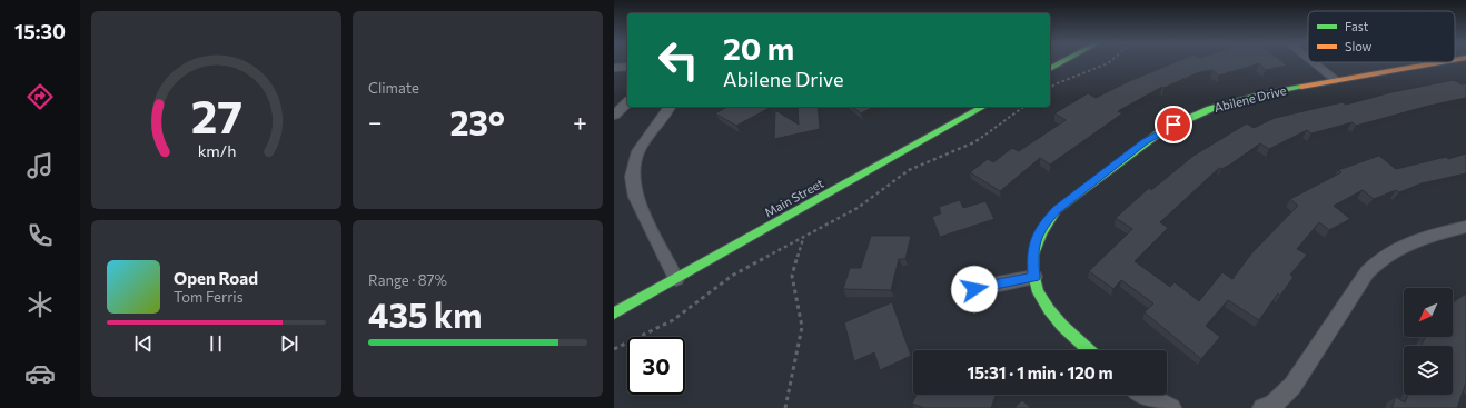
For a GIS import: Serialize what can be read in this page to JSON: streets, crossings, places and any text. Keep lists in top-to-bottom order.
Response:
{
  "streets": {
    "street": ["Abilene Drive", "Main Street"]
  },
  "legend": ["Fast", "Slow"],
  "north": "bottom left",
  "page": {
    "tabs": "15:30",
    "tile": [
      "Climate",
      ["Range · 87%", "435 km"]
    ],
    "turn": ["20 m", "Abilene Drive"],
    "heat": ["−", "23°", "+"],
    "song": ["Open Road", "Tom Ferris"],
    "limit": "30",
    "trip": "15:31 · 1 min · 120 m",
    "gauge": ["27", "km/h"]
  }
}
